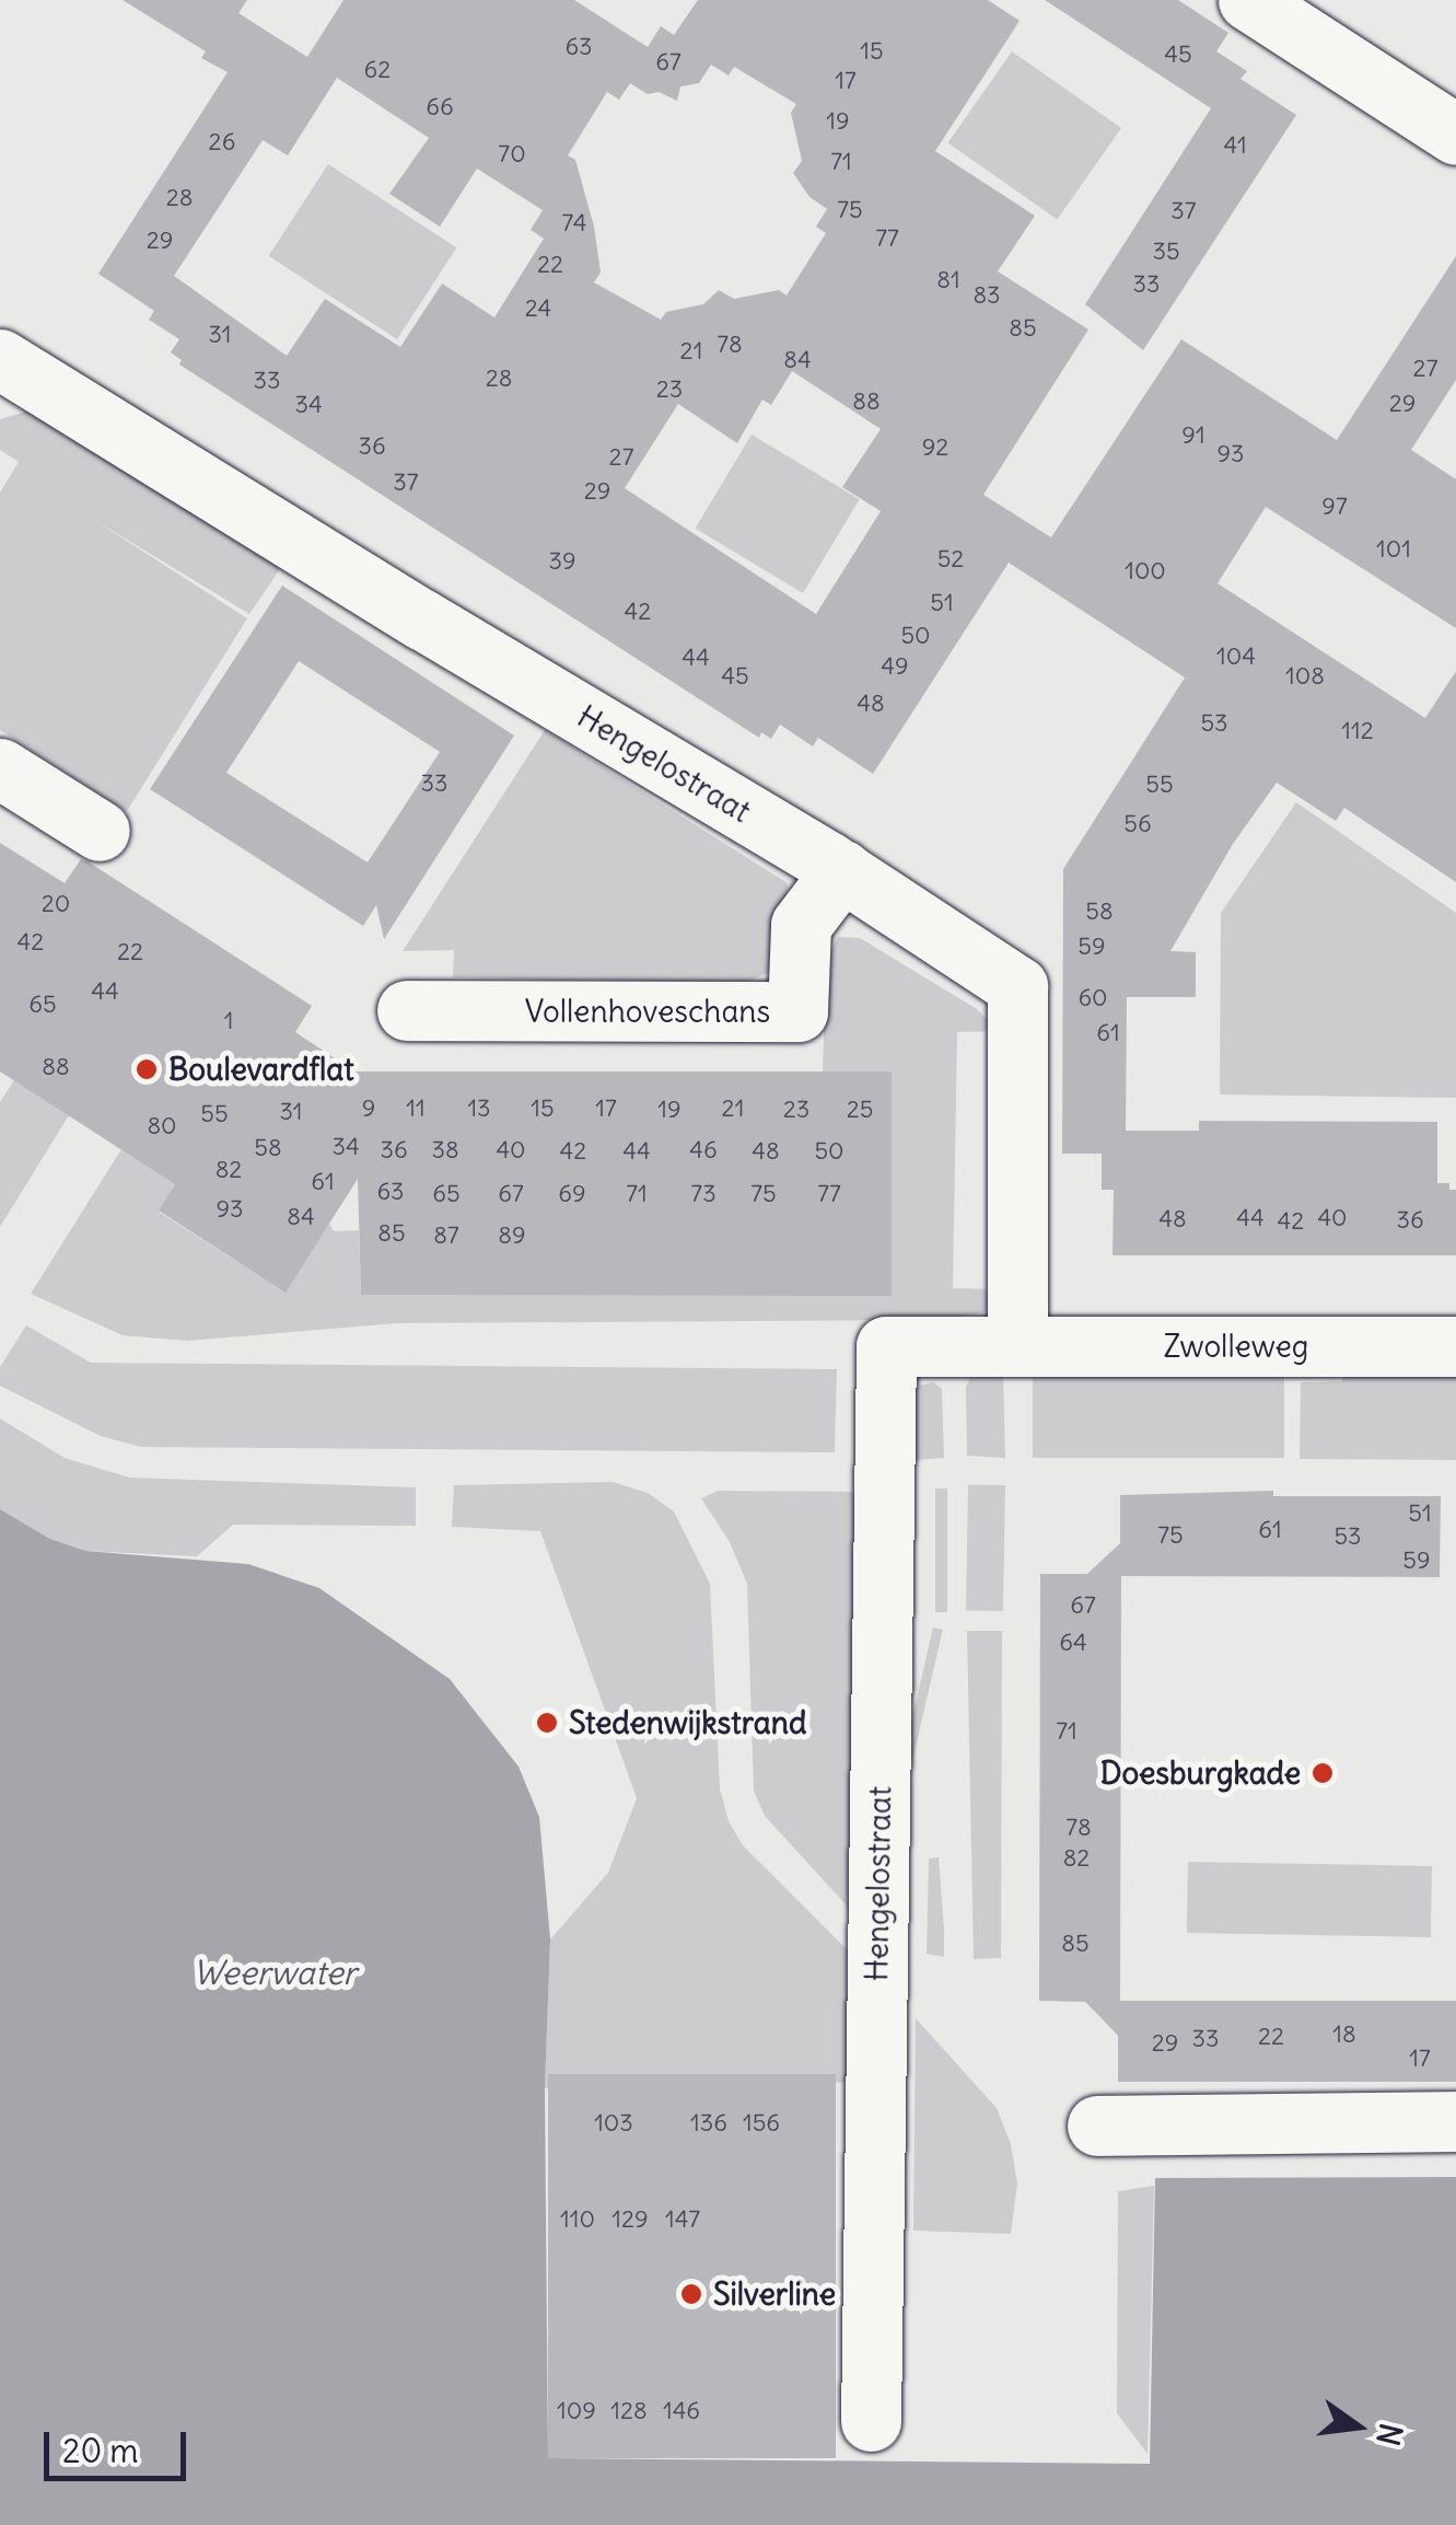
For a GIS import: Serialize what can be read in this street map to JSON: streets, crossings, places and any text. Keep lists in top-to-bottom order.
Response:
{
  "streets": {
    "street": ["Hengelostraat", "Vollenhoveschans", "Zwolleweg"]
  },
  "crossings": [
    ["Hengelostraat", "Vollenhoveschans"],
    ["Hengelostraat", "Zwolleweg"]
  ],
  "water": ["Weerwater"],
  "places": [
    "Boulevardflat",
    "Stedenwijkstrand",
    "Doesburgkade",
    "Silverline"
  ],
  "house_numbers": [
    "63",
    "15",
    "45",
    "67",
    "62",
    "17",
    "66",
    "19",
    "26",
    "41",
    "70",
    "71",
    "28",
    "75",
    "37",
    "74",
    "77",
    "29",
    "35",
    "22",
    "81",
    "33",
    "83",
    "24",
    "85",
    "31",
    "78",
    "21",
    "84",
    "27",
    "28",
    "33",
    "23",
    "88",
    "29",
    "34",
    "91",
    "36",
    "92",
    "93",
    "27",
    "37",
    "29",
    "97",
    "101",
    "52",
    "39",
    "100",
    "51",
    "42",
    "50",
    "104",
    "44",
    "49",
    "45",
    "108",
    "48",
    "53",
    "112",
    "33",
    "55",
    "56",
    "20",
    "58",
    "42",
    "59",
    "22",
    "44",
    "60",
    "65",
    "1",
    "61",
    "88",
    "9",
    "11",
    "13",
    "15",
    "17",
    "21",
    "19",
    "23",
    "25",
    "31",
    "55",
    "80",
    "34",
    "58",
    "36",
    "38",
    "40",
    "46",
    "42",
    "44",
    "48",
    "50",
    "82",
    "61",
    "63",
    "65",
    "67",
    "69",
    "71",
    "73",
    "75",
    "77",
    "93",
    "84",
    "44",
    "40",
    "48",
    "36",
    "42",
    "85",
    "87",
    "89",
    "51",
    "61",
    "75",
    "53",
    "59",
    "67",
    "64",
    "71",
    "78",
    "82",
    "85",
    "18",
    "22",
    "33",
    "29",
    "17",
    "103",
    "136",
    "156",
    "110",
    "129",
    "147",
    "109",
    "128",
    "146"
  ],
  "scale_bar": "20 m",
  "north": "right"
}
